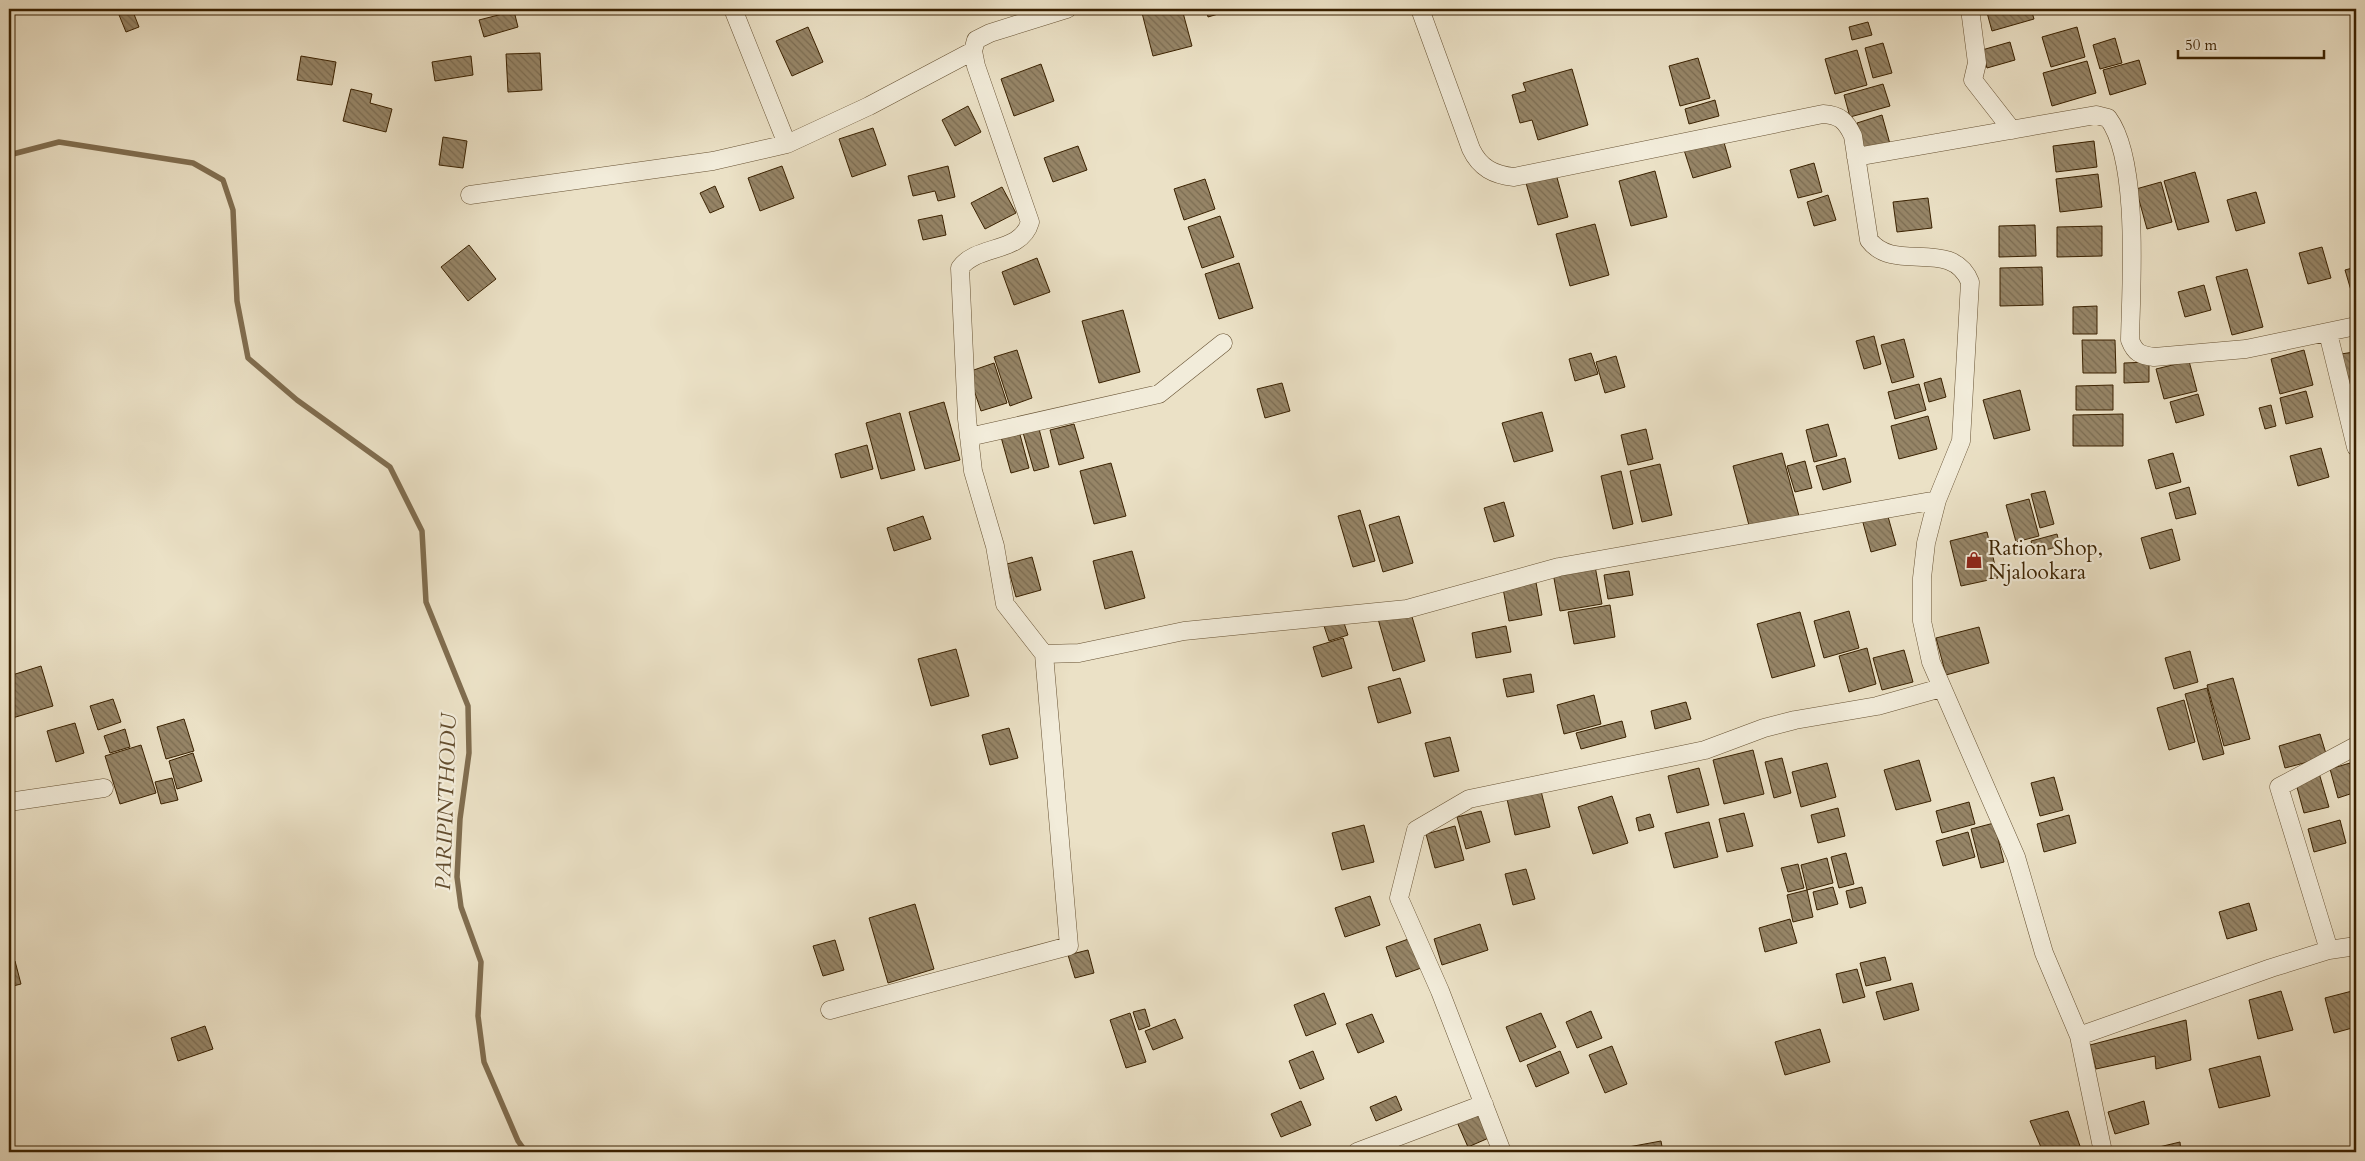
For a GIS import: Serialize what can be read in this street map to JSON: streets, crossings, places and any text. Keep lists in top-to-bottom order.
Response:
{
  "water": ["PARIPINTHODU"],
  "places": {
    "shop": ["Ration Shop, Njalookara"]
  },
  "scale_bar": "50 m"
}
